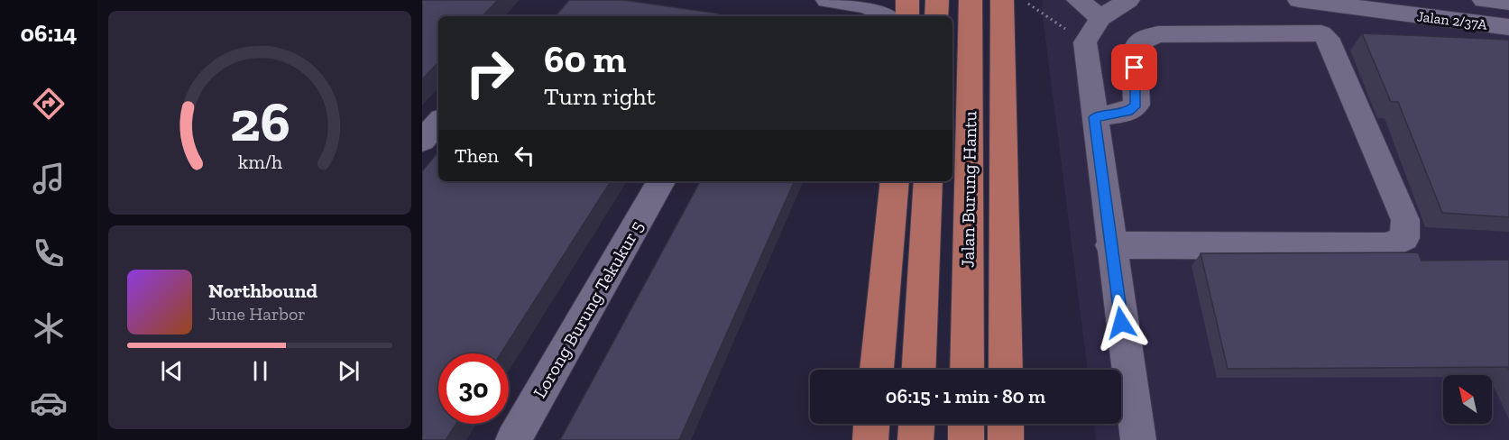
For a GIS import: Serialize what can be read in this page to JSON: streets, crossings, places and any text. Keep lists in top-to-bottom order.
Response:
{
  "streets": {
    "main road": ["Jalan Burung Hantu"],
    "street": ["Jalan 2/37A", "Lorong Burung Tekukur 5"]
  },
  "north": "top left",
  "page": {
    "tabs": "06:14",
    "turn": ["60 m", "Turn right"],
    "then": "Then",
    "song": ["Northbound", "June Harbor"],
    "limit": "30",
    "trip": "06:15 · 1 min · 80 m",
    "gauge": ["26", "km/h"]
  }
}
